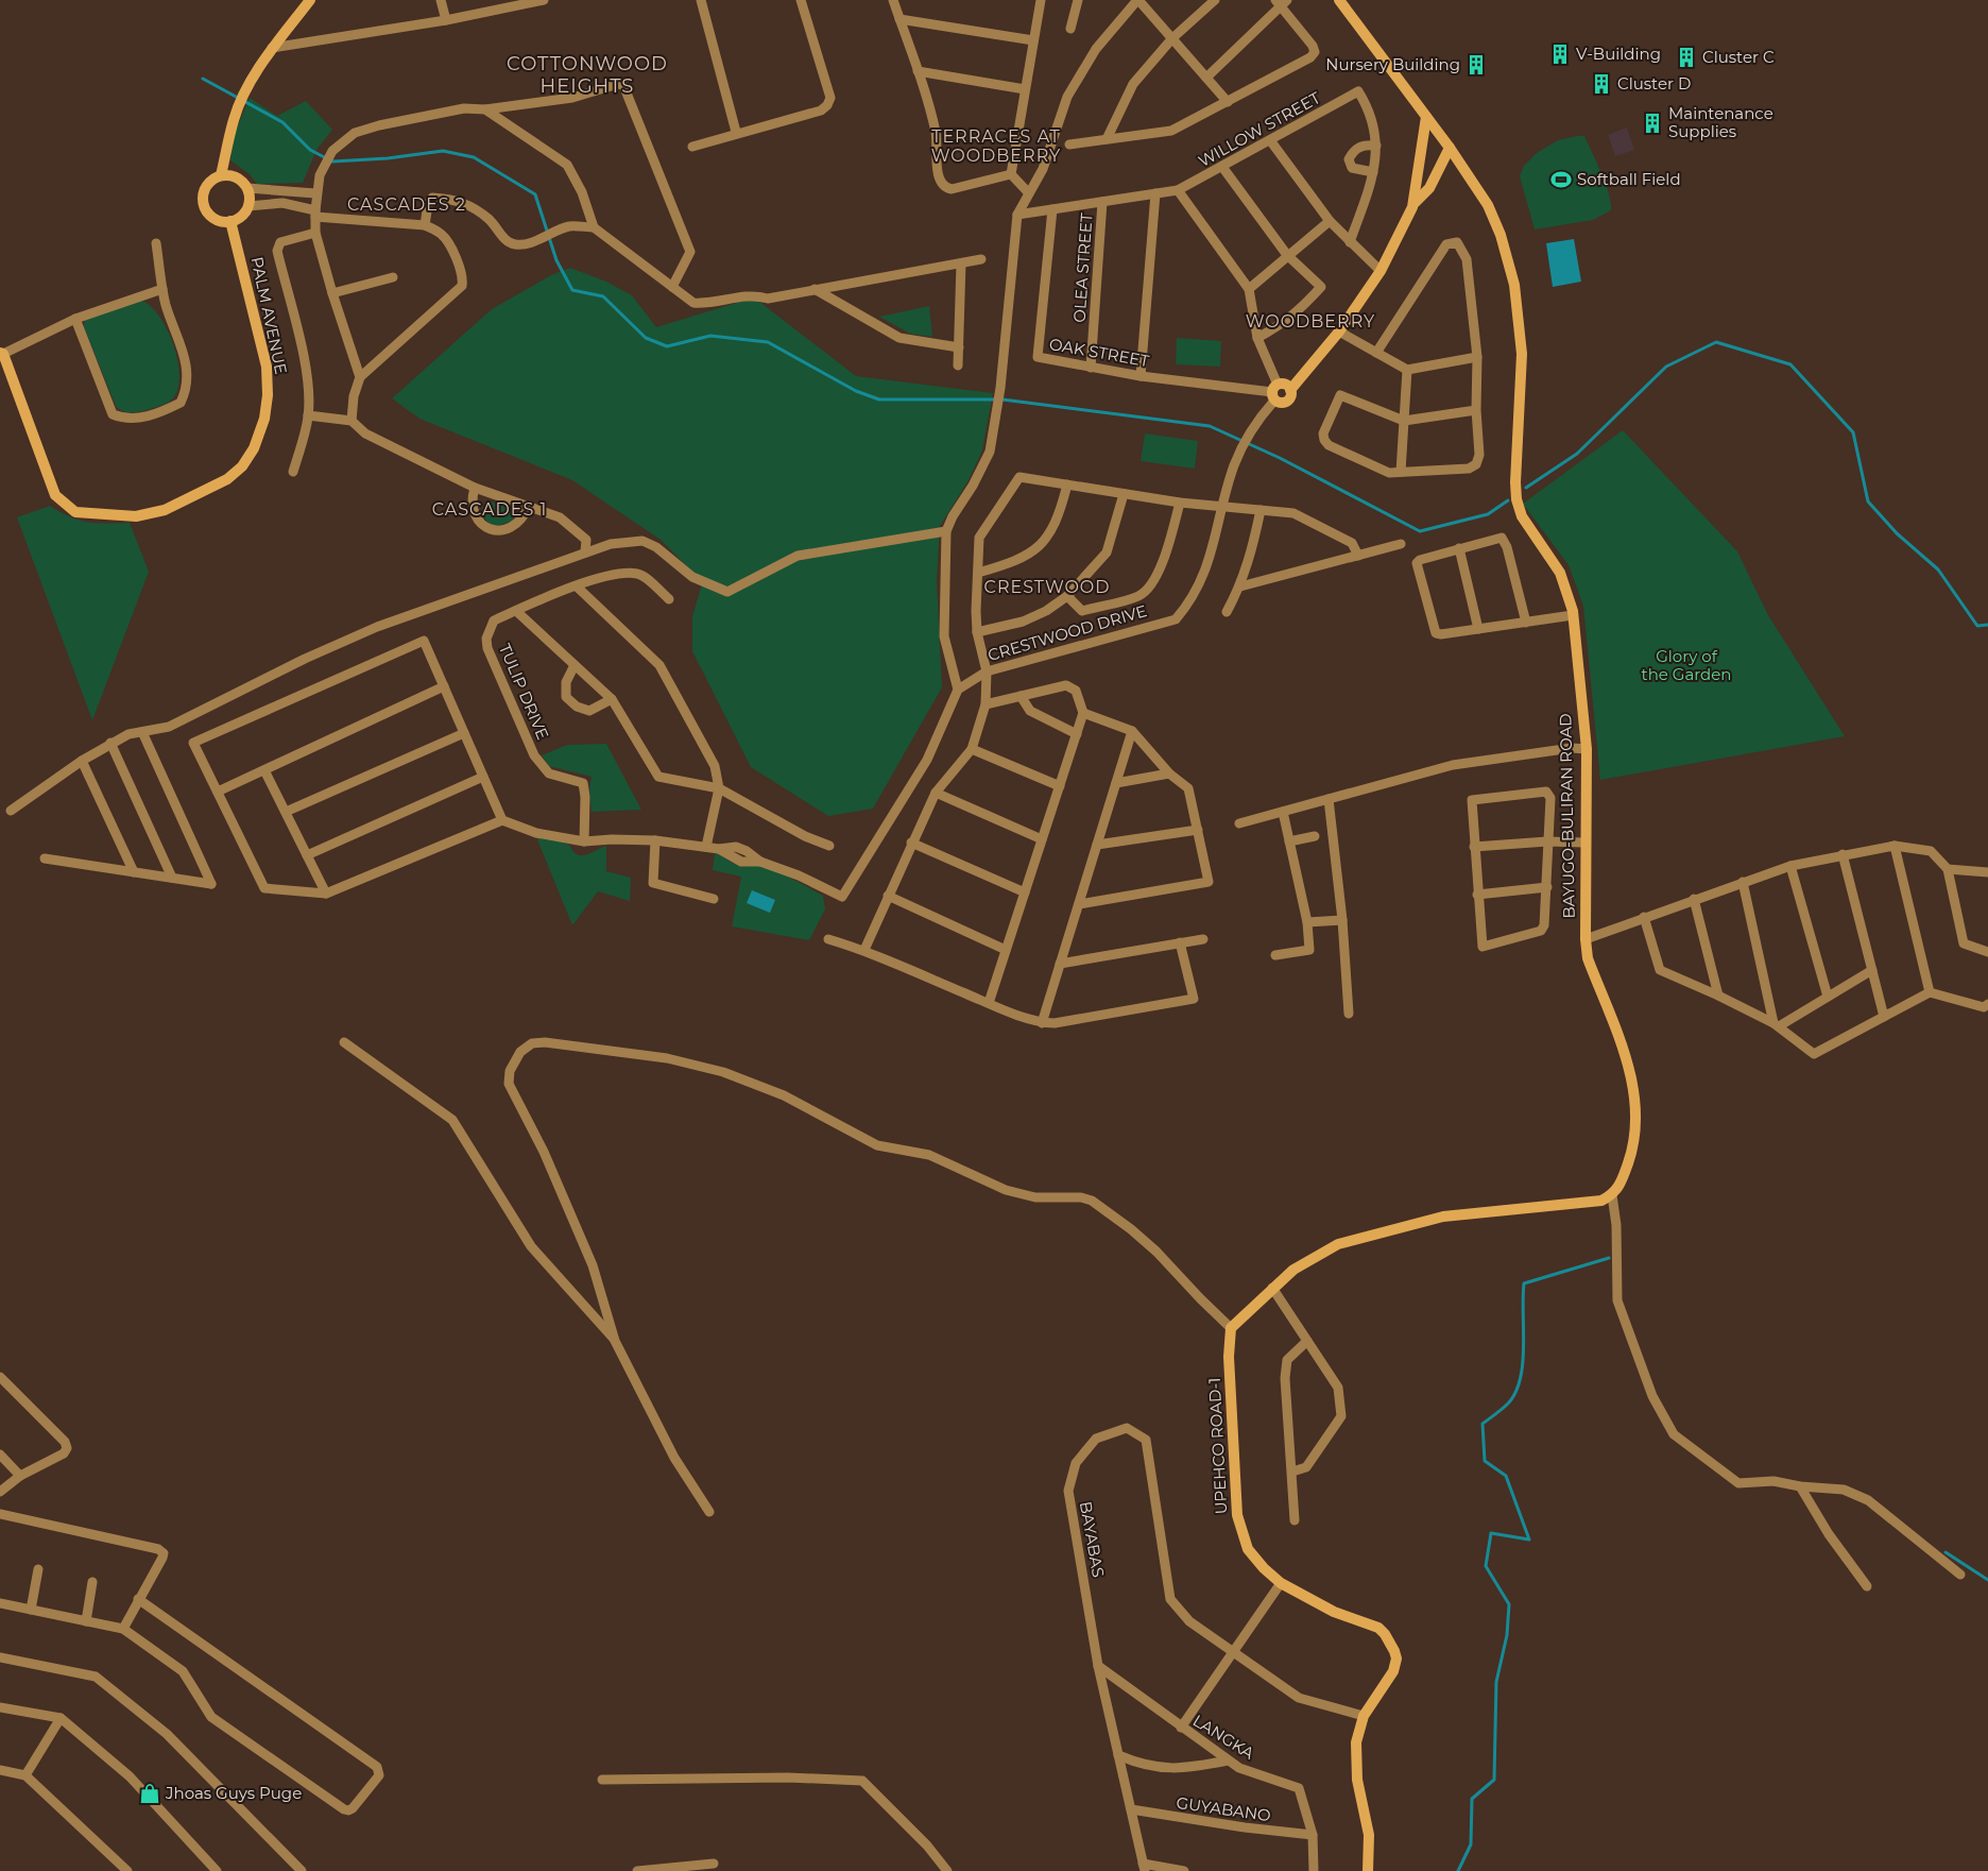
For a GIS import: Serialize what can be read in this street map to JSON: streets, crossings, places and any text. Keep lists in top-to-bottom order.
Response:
{
  "streets": {
    "street": [
      "WILLOW STREET",
      "OLEA STREET",
      "PALM AVENUE",
      "OAK STREET",
      "CRESTWOOD DRIVE",
      "TULIP DRIVE",
      "BAYUGO-BULIRAN ROAD",
      "UPEHCO ROAD-1",
      "BAYABAS",
      "LANGKA",
      "GUYABANO"
    ]
  },
  "crossings": [
    ["WILLOW STREET", "OLEA STREET"],
    ["WILLOW STREET", "OAK STREET"],
    ["OLEA STREET", "OAK STREET"],
    ["OAK STREET", "CRESTWOOD DRIVE"],
    ["UPEHCO ROAD-1", "BAYABAS"],
    ["BAYABAS", "LANGKA"],
    ["BAYABAS", "GUYABANO"],
    ["LANGKA", "GUYABANO"]
  ],
  "districts": [
    "COTTONWOOD HEIGHTS",
    "TERRACES AT WOODBERRY",
    "CASCADES 2",
    "WOODBERRY",
    "CASCADES 1",
    "CRESTWOOD"
  ],
  "parks": ["Glory of the Garden"],
  "places": {
    "building": [
      "V-Building",
      "Cluster C",
      "Nursery Building",
      "Cluster D",
      "Maintenance Supplies"
    ],
    "sports": ["Softball Field"],
    "shop": ["Jhoas Guys Puge"]
  }
}
